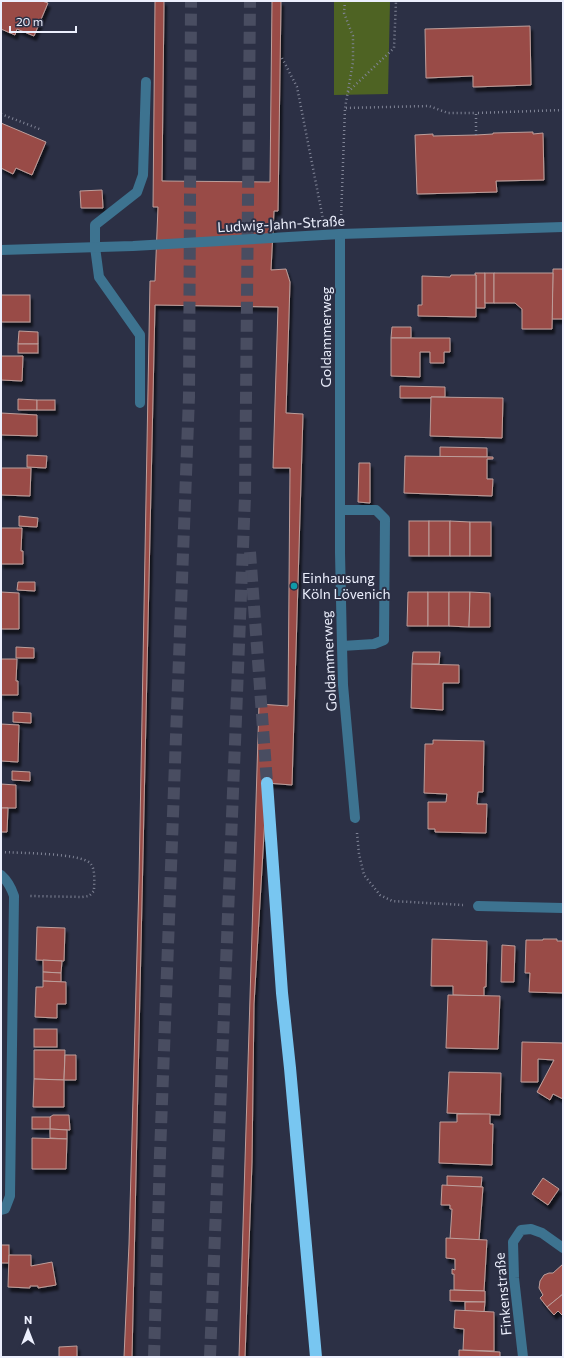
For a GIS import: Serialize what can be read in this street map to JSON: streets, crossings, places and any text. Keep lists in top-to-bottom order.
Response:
{
  "streets": {
    "street": ["Ludwig-Jahn-Straße", "Goldammerweg", "Finkenstraße"]
  },
  "crossings": [
    ["Ludwig-Jahn-Straße", "Goldammerweg"]
  ],
  "places": ["Einhausung Köln Lövenich"],
  "scale_bar": "20 m",
  "north": "top"
}
